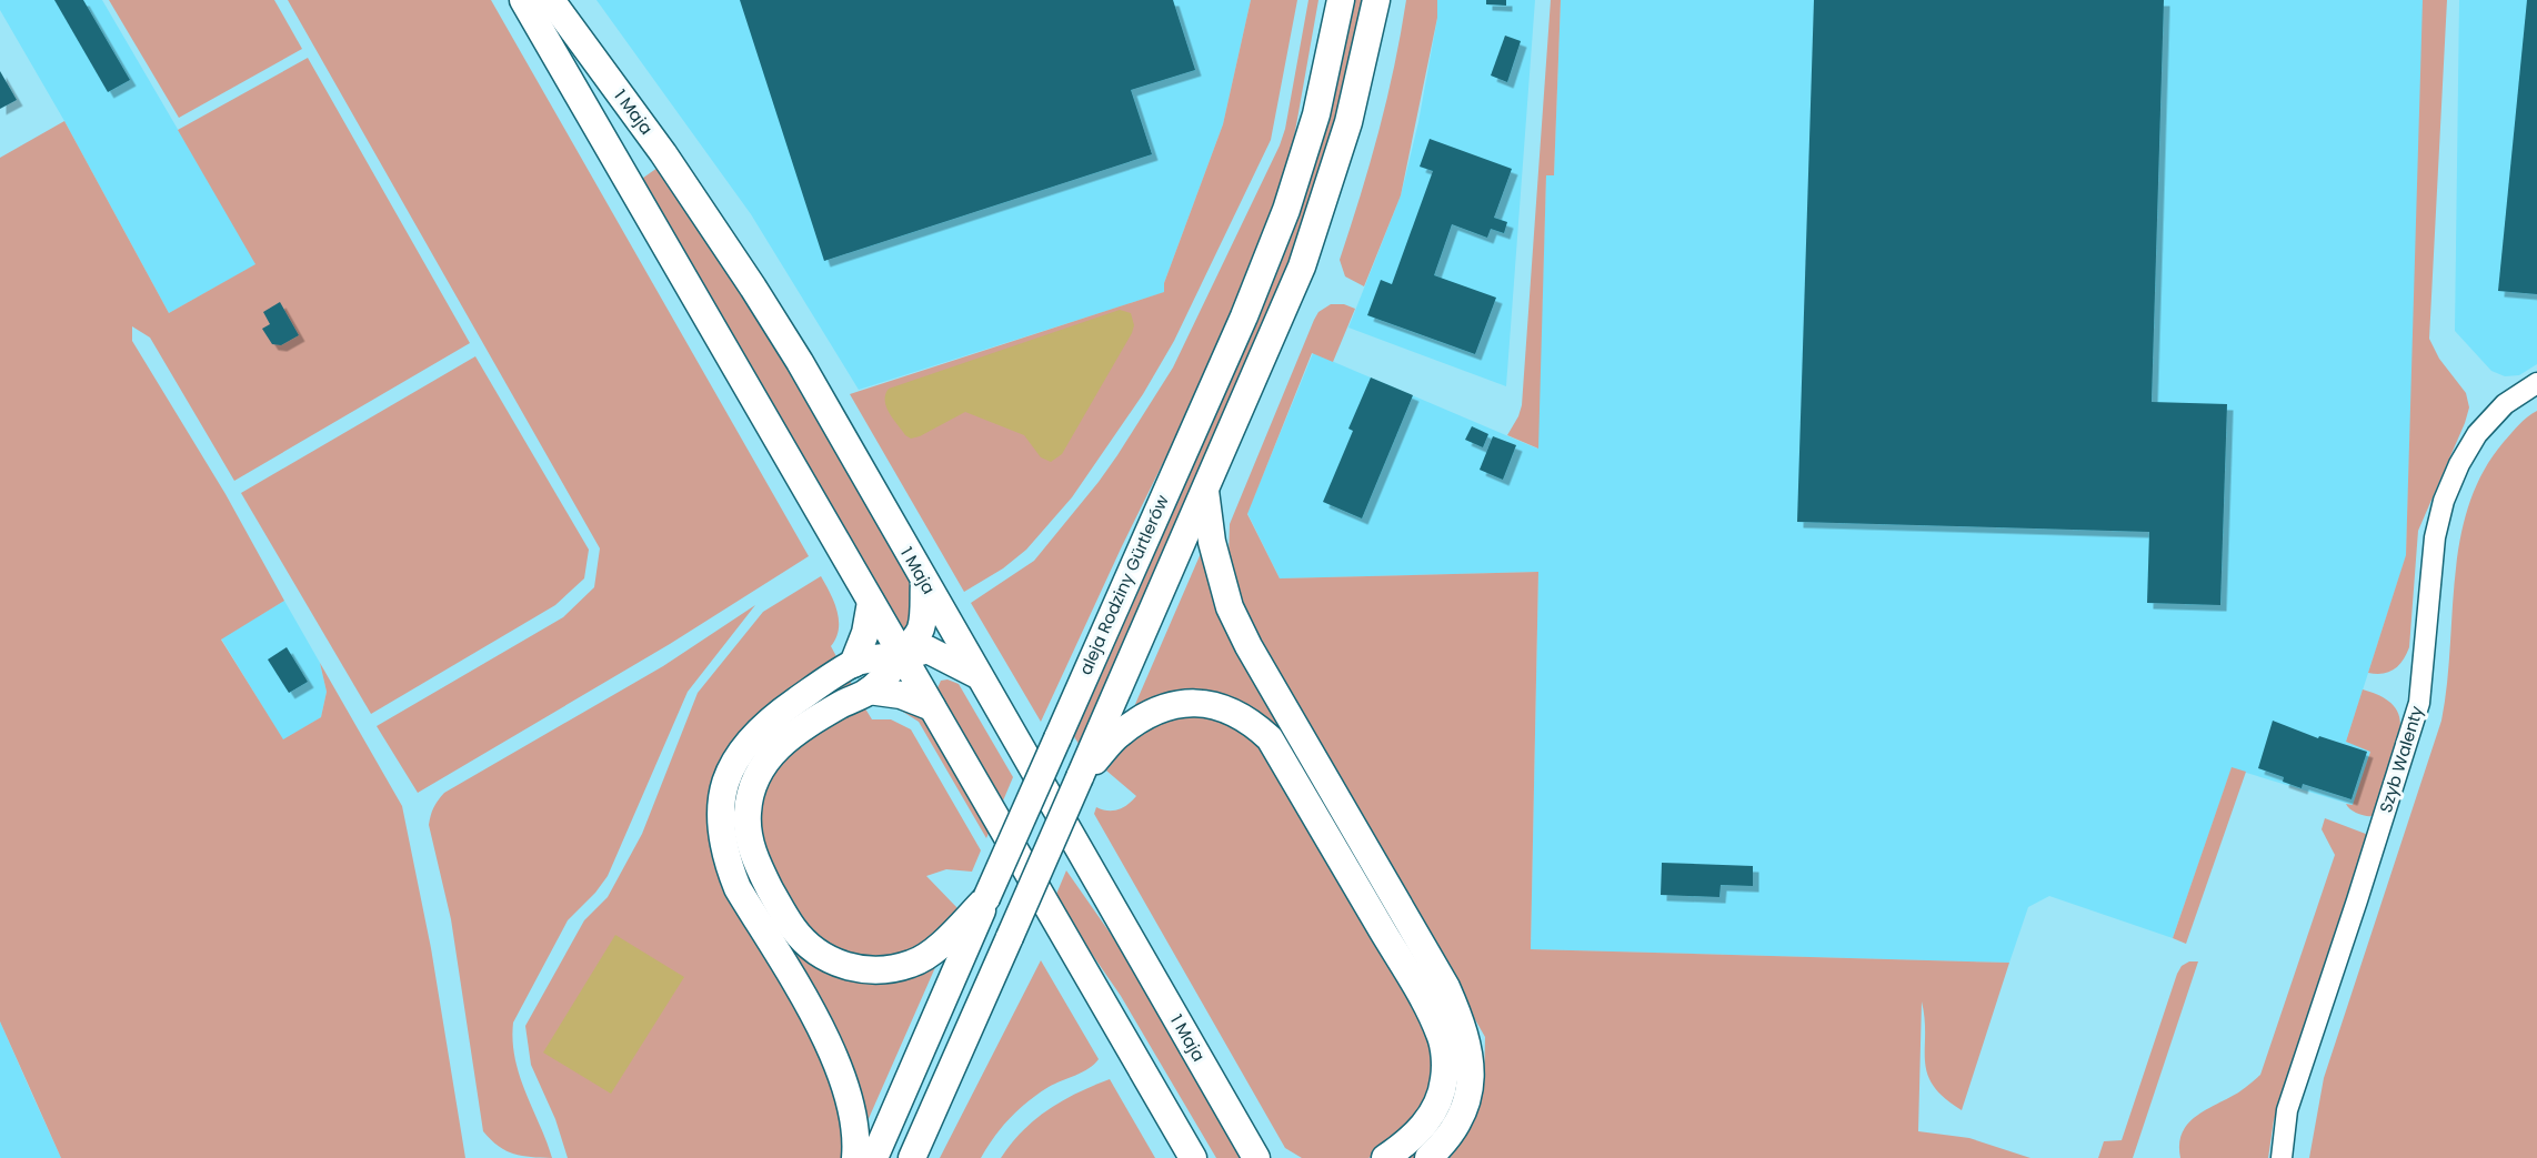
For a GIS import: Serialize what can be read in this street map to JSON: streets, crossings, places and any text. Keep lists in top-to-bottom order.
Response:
{
  "streets": {
    "main road": ["1 Maja", "aleja Rodziny Gürtlerów"],
    "street": ["Szyb Walenty"]
  }
}
